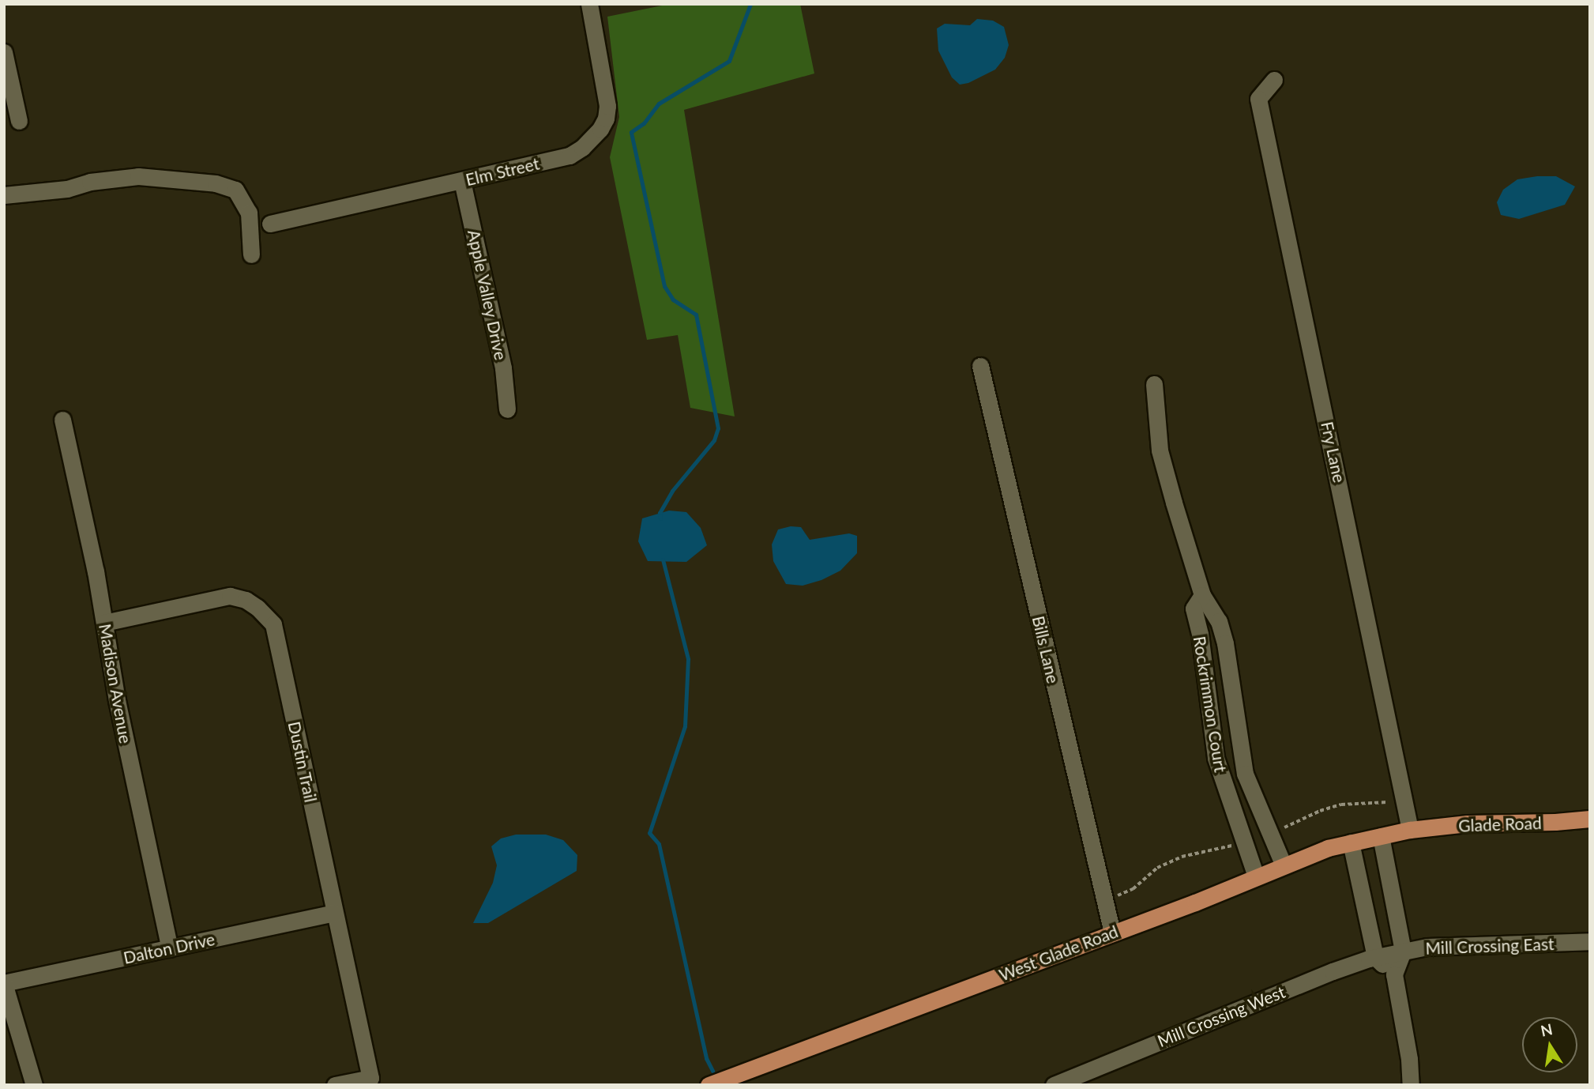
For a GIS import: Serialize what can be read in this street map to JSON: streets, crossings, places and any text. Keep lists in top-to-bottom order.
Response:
{
  "streets": {
    "main road": ["Glade Road", "West Glade Road"],
    "street": [
      "Elm Street",
      "Apple Valley Drive",
      "Fry Lane",
      "Bills Lane",
      "Madison Avenue",
      "Rockrimmon Court",
      "Dustin Trail",
      "Mill Crossing East",
      "Dalton Drive",
      "Mill Crossing West"
    ]
  },
  "crossings": [
    ["Elm Street", "Apple Valley Drive"],
    ["Fry Lane", "Glade Road"],
    ["Fry Lane", "West Glade Road"],
    ["Bills Lane", "West Glade Road"],
    ["Madison Avenue", "Dustin Trail"],
    ["Madison Avenue", "Dalton Drive"],
    ["Rockrimmon Court", "West Glade Road"],
    ["Dustin Trail", "Dalton Drive"],
    ["Glade Road", "West Glade Road"],
    ["Mill Crossing East", "Mill Crossing West"]
  ],
  "north": "top"
}
